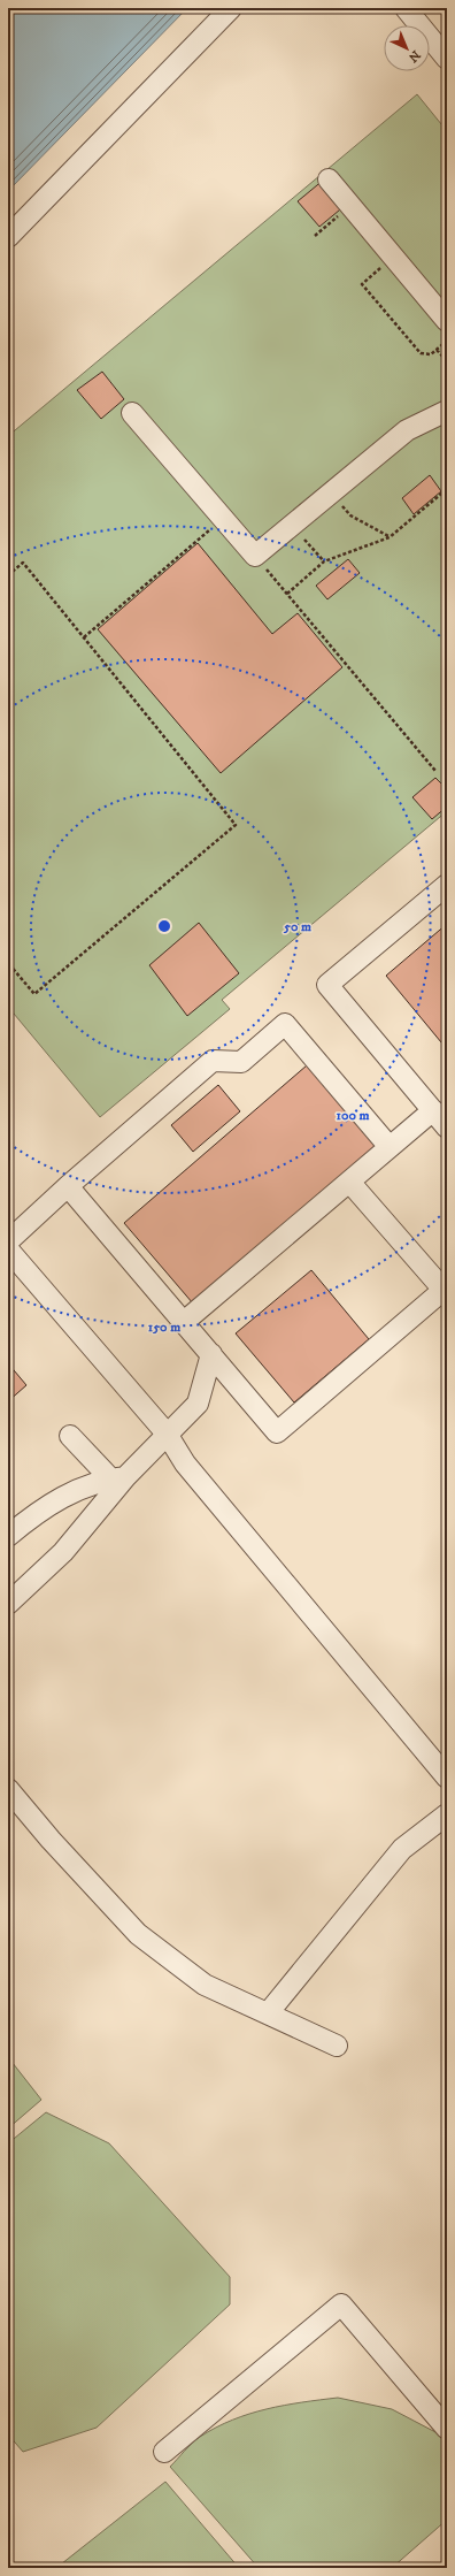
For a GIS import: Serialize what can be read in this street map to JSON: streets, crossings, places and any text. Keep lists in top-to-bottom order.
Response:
{
  "north": "bottom right",
  "rings": ["50 m", "100 m", "150 m"]
}
